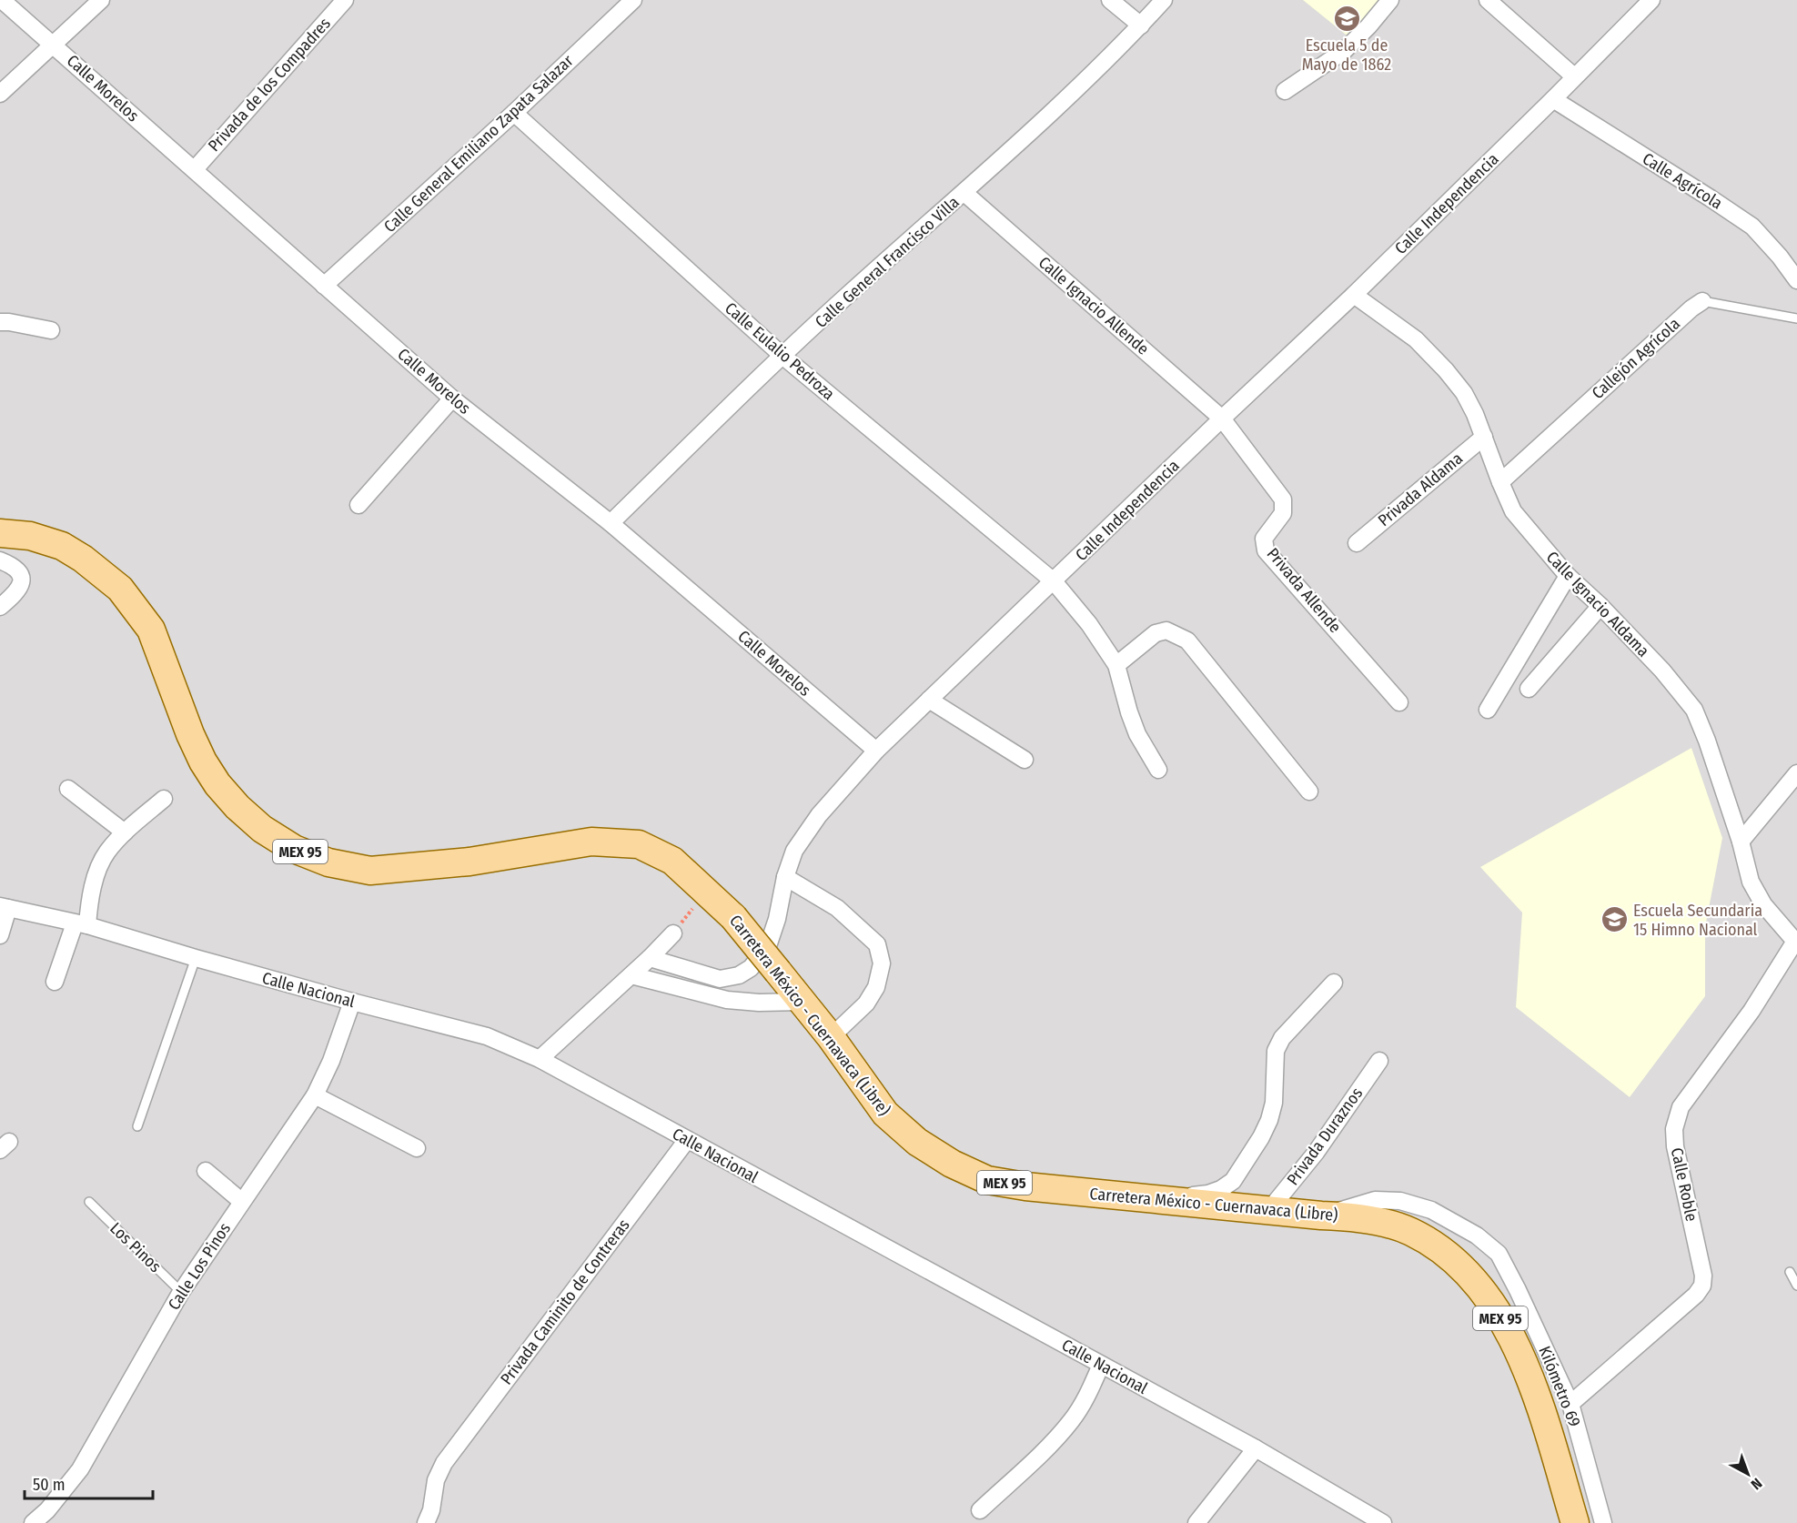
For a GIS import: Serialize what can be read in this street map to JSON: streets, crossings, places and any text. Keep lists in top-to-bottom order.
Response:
{
  "streets": {
    "main road": ["MEX 95", "Carretera México - Cuernavaca (Libre)"],
    "street": [
      "Privada de los Compadres",
      "Calle Morelos",
      "Calle General Emiliano Zapata Salazar",
      "Calle Agrícola",
      "Calle Independencia",
      "Calle General Francisco Villa",
      "Calle Ignacio Allende",
      "Calle Eulalio Pedroza",
      "Callejón Agrícola",
      "Privada Aldama",
      "Privada Allende",
      "Calle Ignacio Aldama",
      "Calle Nacional",
      "Privada Duraznos",
      "Calle Roble",
      "Calle Los Pinos",
      "Privada Caminito de Contreras",
      "Kilómetro 69"
    ],
    "lane": ["Los Pinos"]
  },
  "crossings": [
    ["Privada de los Compadres", "Calle Morelos"],
    ["Calle Morelos", "Calle General Emiliano Zapata Salazar"],
    ["Calle Morelos", "Calle Independencia"],
    ["Calle Morelos", "Calle General Francisco Villa"],
    ["Calle General Emiliano Zapata Salazar", "Calle Eulalio Pedroza"],
    ["Calle Agrícola", "Calle Independencia"],
    ["Calle Independencia", "Calle Ignacio Allende"],
    ["Calle Independencia", "Calle Eulalio Pedroza"],
    ["Calle Independencia", "Privada Allende"],
    ["Calle Independencia", "Calle Ignacio Aldama"],
    ["Calle General Francisco Villa", "Calle Ignacio Allende"],
    ["Calle General Francisco Villa", "Calle Eulalio Pedroza"],
    ["Calle Ignacio Allende", "Privada Allende"],
    ["Callejón Agrícola", "Calle Ignacio Aldama"],
    ["Privada Aldama", "Calle Ignacio Aldama"],
    ["Calle Ignacio Aldama", "Calle Roble"],
    ["Calle Nacional", "Calle Los Pinos"],
    ["Calle Nacional", "Privada Caminito de Contreras"],
    ["Carretera México - Cuernavaca (Libre)", "Privada Duraznos"],
    ["Carretera México - Cuernavaca (Libre)", "Kilómetro 69"],
    ["Calle Roble", "Kilómetro 69"],
    ["Los Pinos", "Calle Los Pinos"]
  ],
  "places": {
    "school or university": ["Escuela 5 de Mayo de 1862", "Escuela Secundaria 15 Himno Nacional"]
  },
  "scale_bar": "50 m",
  "north": "bottom right"
}
